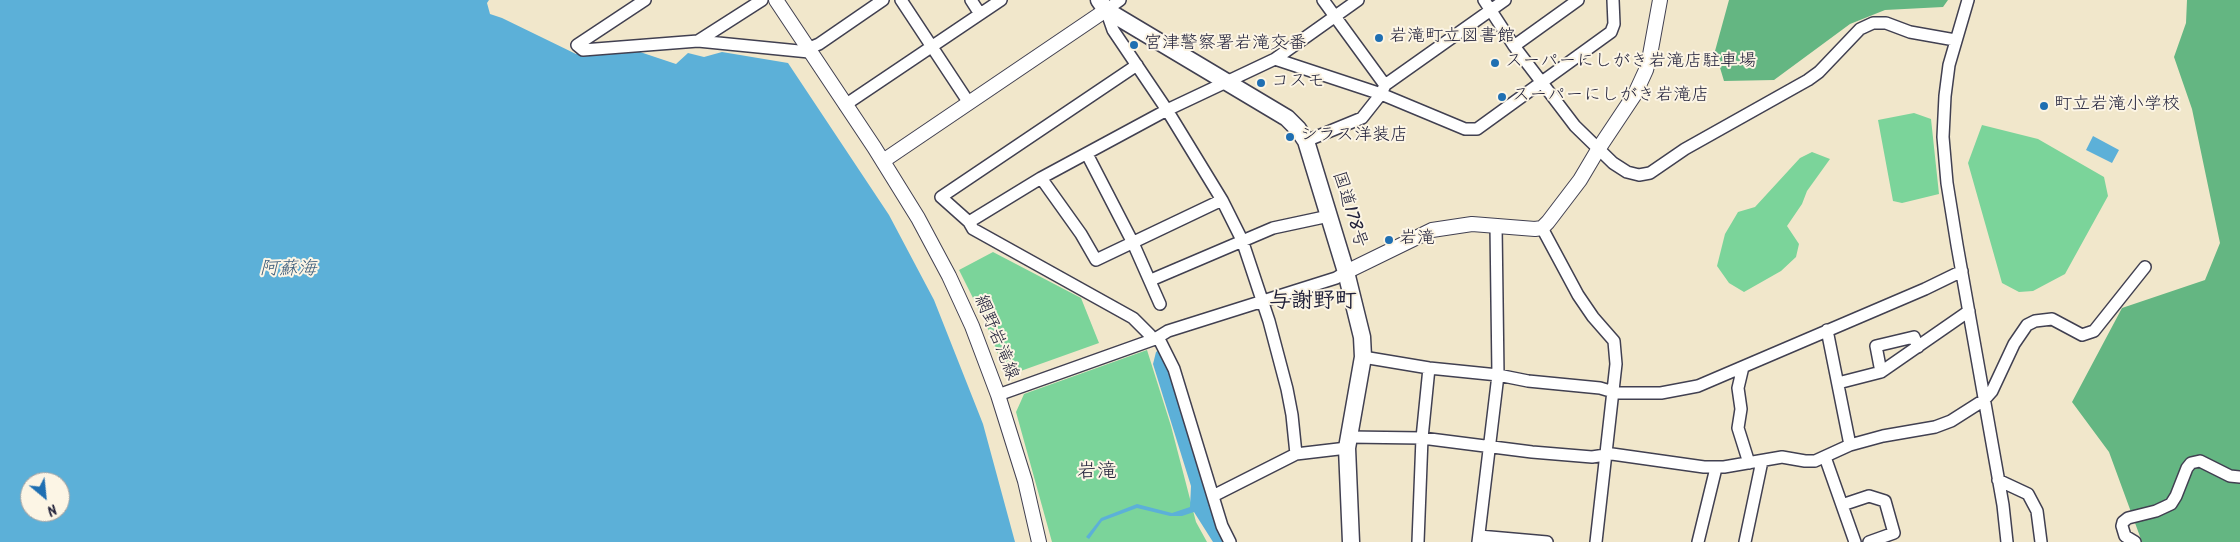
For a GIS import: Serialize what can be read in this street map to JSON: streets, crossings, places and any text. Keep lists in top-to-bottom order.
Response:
{
  "streets": {
    "highway": ["国道178号"],
    "main road": ["網野岩滝線"]
  },
  "districts": ["与謝野町", "岩滝"],
  "water": ["阿蘇海"],
  "places": [
    "岩滝町立図書館",
    "宮津警察署岩滝交番",
    "スーパーにしがき岩滝店駐車場",
    "コスモ",
    "スーパーにしがき岩滝店",
    "町立岩滝小学校",
    "シラス洋装店",
    "岩滝"
  ],
  "north": "bottom right"
}
